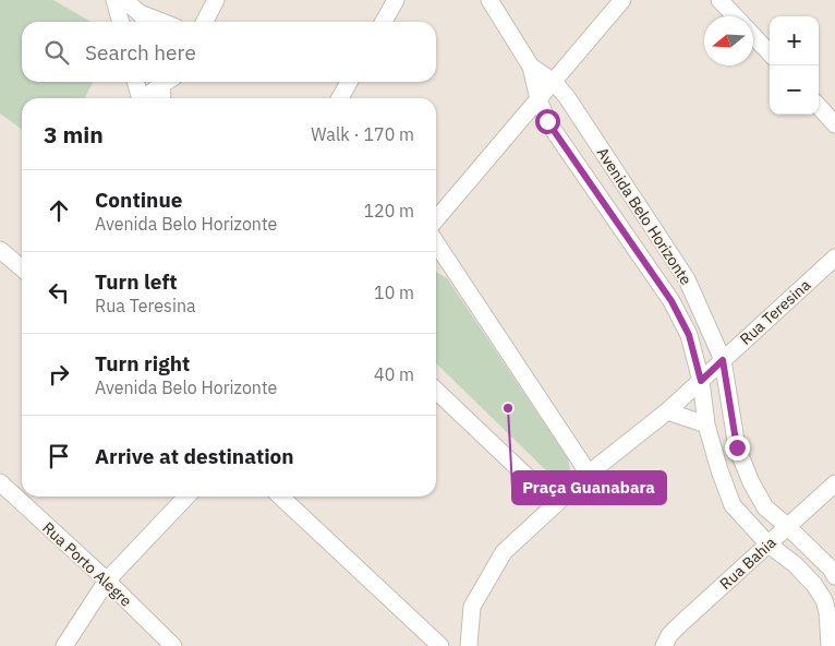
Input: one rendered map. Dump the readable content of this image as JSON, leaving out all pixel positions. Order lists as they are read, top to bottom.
{
  "streets": {
    "street": [
      "Avenida Belo Horizonte",
      "Rua Teresina",
      "Rua Bahia",
      "Rua Porto Alegre"
    ]
  },
  "crossings": [
    ["Avenida Belo Horizonte", "Rua Teresina"],
    ["Avenida Belo Horizonte", "Rua Bahia"]
  ],
  "places": ["Praça Guanabara"],
  "north": "left",
  "page": {
    "map_buttons": ["+", "−"],
    "search": "Search here",
    "heading": ["3 min", "Walk · 170 m"],
    "list": [
      ["Continue", "Avenida Belo Horizonte", "120 m"],
      ["Turn left", "Rua Teresina", "10 m"],
      ["Turn right", "Avenida Belo Horizonte", "40 m"],
      "Arrive at destination"
    ]
  }
}
